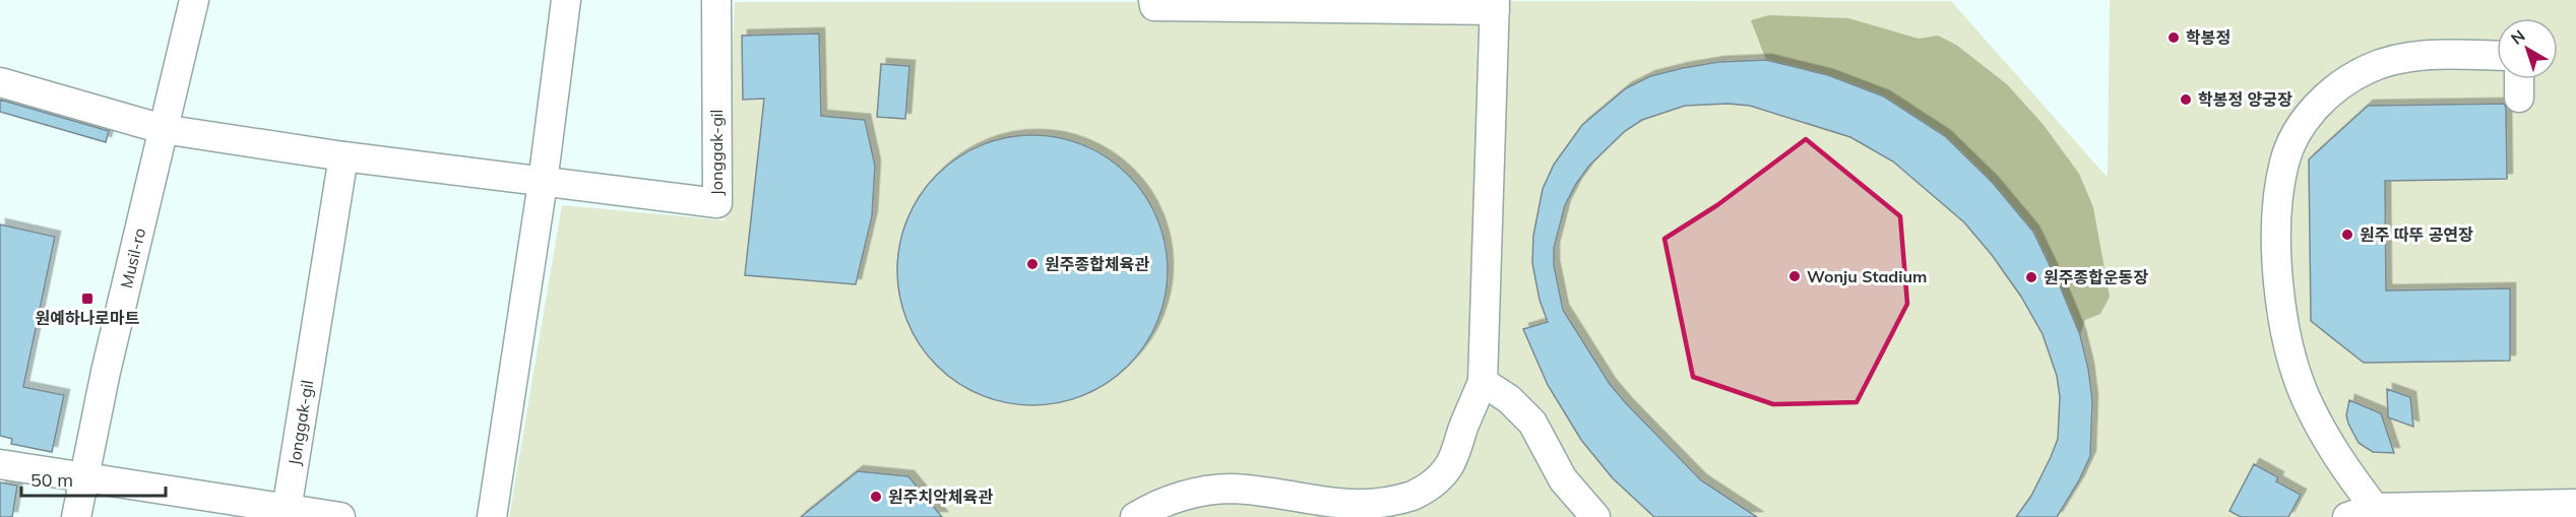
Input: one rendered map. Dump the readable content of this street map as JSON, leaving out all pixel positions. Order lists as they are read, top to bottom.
{
  "streets": {
    "street": ["Jonggak-gil", "Musil-ro"]
  },
  "crossings": [
    ["Jonggak-gil", "Musil-ro"]
  ],
  "places": {
    "other": [
      "학봉정",
      "학봉정 양궁장",
      "원주 따뚜 공연장",
      "원주종합체육관",
      "Wonju Stadium",
      "원주종합운동장",
      "원주치악체육관"
    ],
    "transit": ["원예하나로마트"]
  },
  "scale_bar": "50 m",
  "north": "top left"
}
